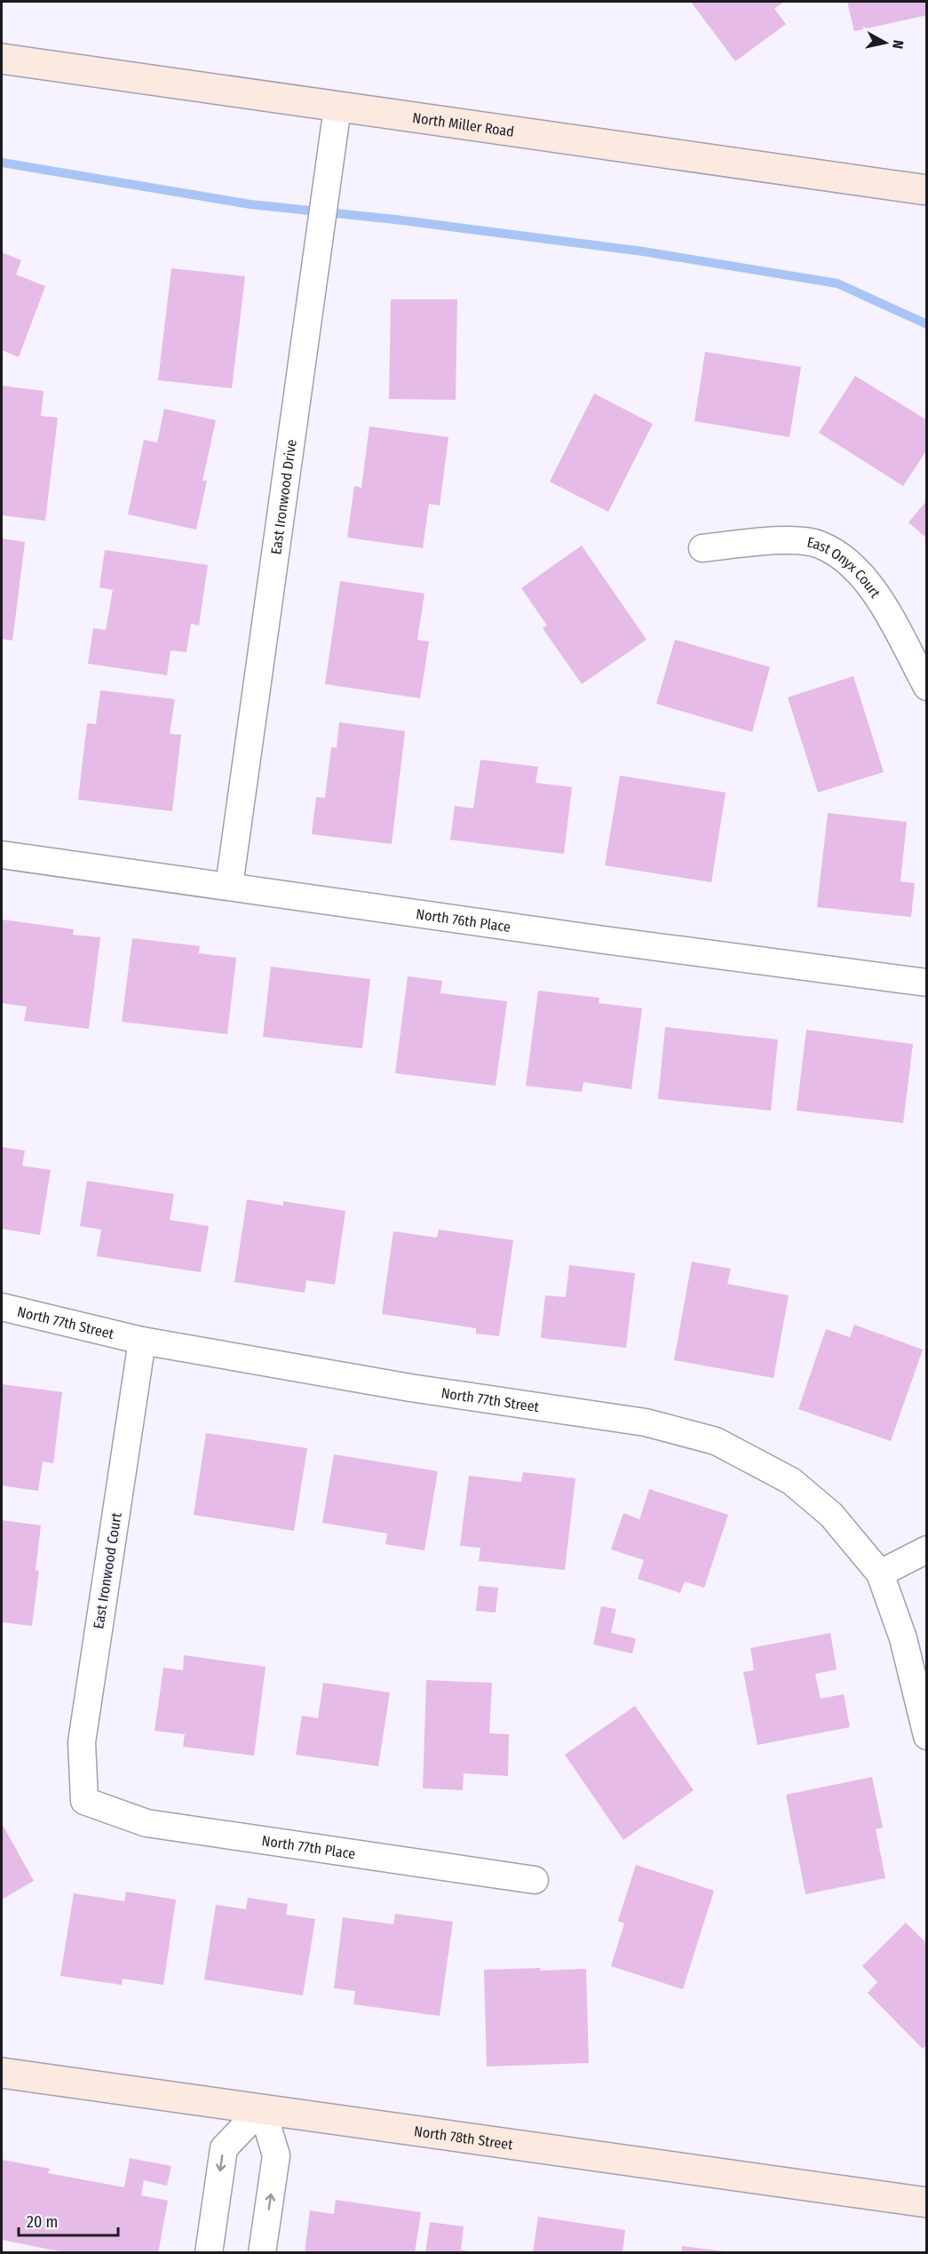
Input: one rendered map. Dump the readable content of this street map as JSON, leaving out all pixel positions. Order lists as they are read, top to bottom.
{
  "streets": {
    "street": [
      "North Miller Road",
      "East Ironwood Drive",
      "East Onyx Court",
      "North 76th Place",
      "North 77th Street",
      "East Ironwood Court",
      "North 77th Place",
      "North 78th Street"
    ]
  },
  "crossings": [
    ["North Miller Road", "East Ironwood Drive"],
    ["East Ironwood Drive", "North 76th Place"],
    ["North 77th Street", "East Ironwood Court"],
    ["East Ironwood Court", "North 77th Place"]
  ],
  "scale_bar": "20 m",
  "north": "right"
}
